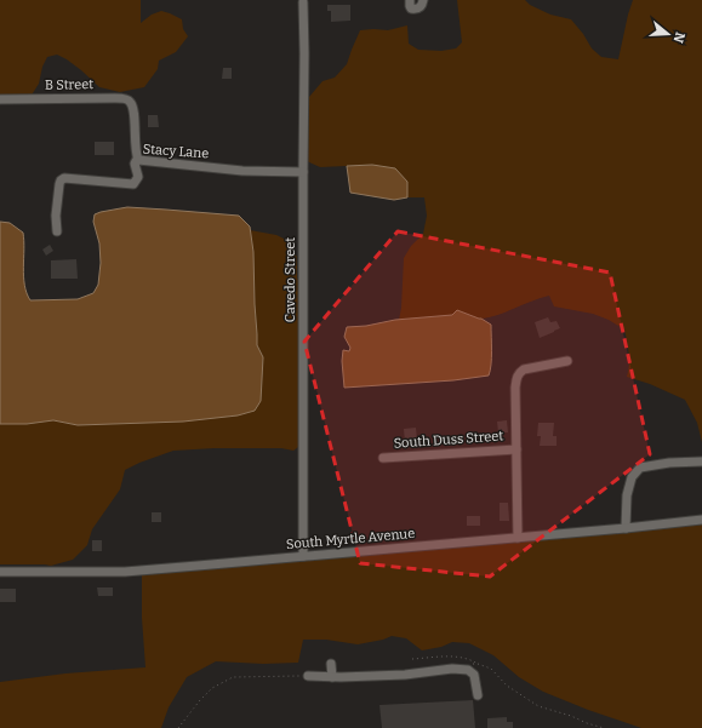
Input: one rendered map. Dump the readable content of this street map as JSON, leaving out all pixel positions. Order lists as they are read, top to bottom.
{
  "streets": {
    "street": [
      "B Street",
      "Stacy Lane",
      "Cavedo Street",
      "South Duss Street",
      "South Myrtle Avenue"
    ]
  },
  "crossings": [
    ["B Street", "Stacy Lane"],
    ["Stacy Lane", "Cavedo Street"],
    ["Cavedo Street", "South Myrtle Avenue"]
  ],
  "north": "right"
}
